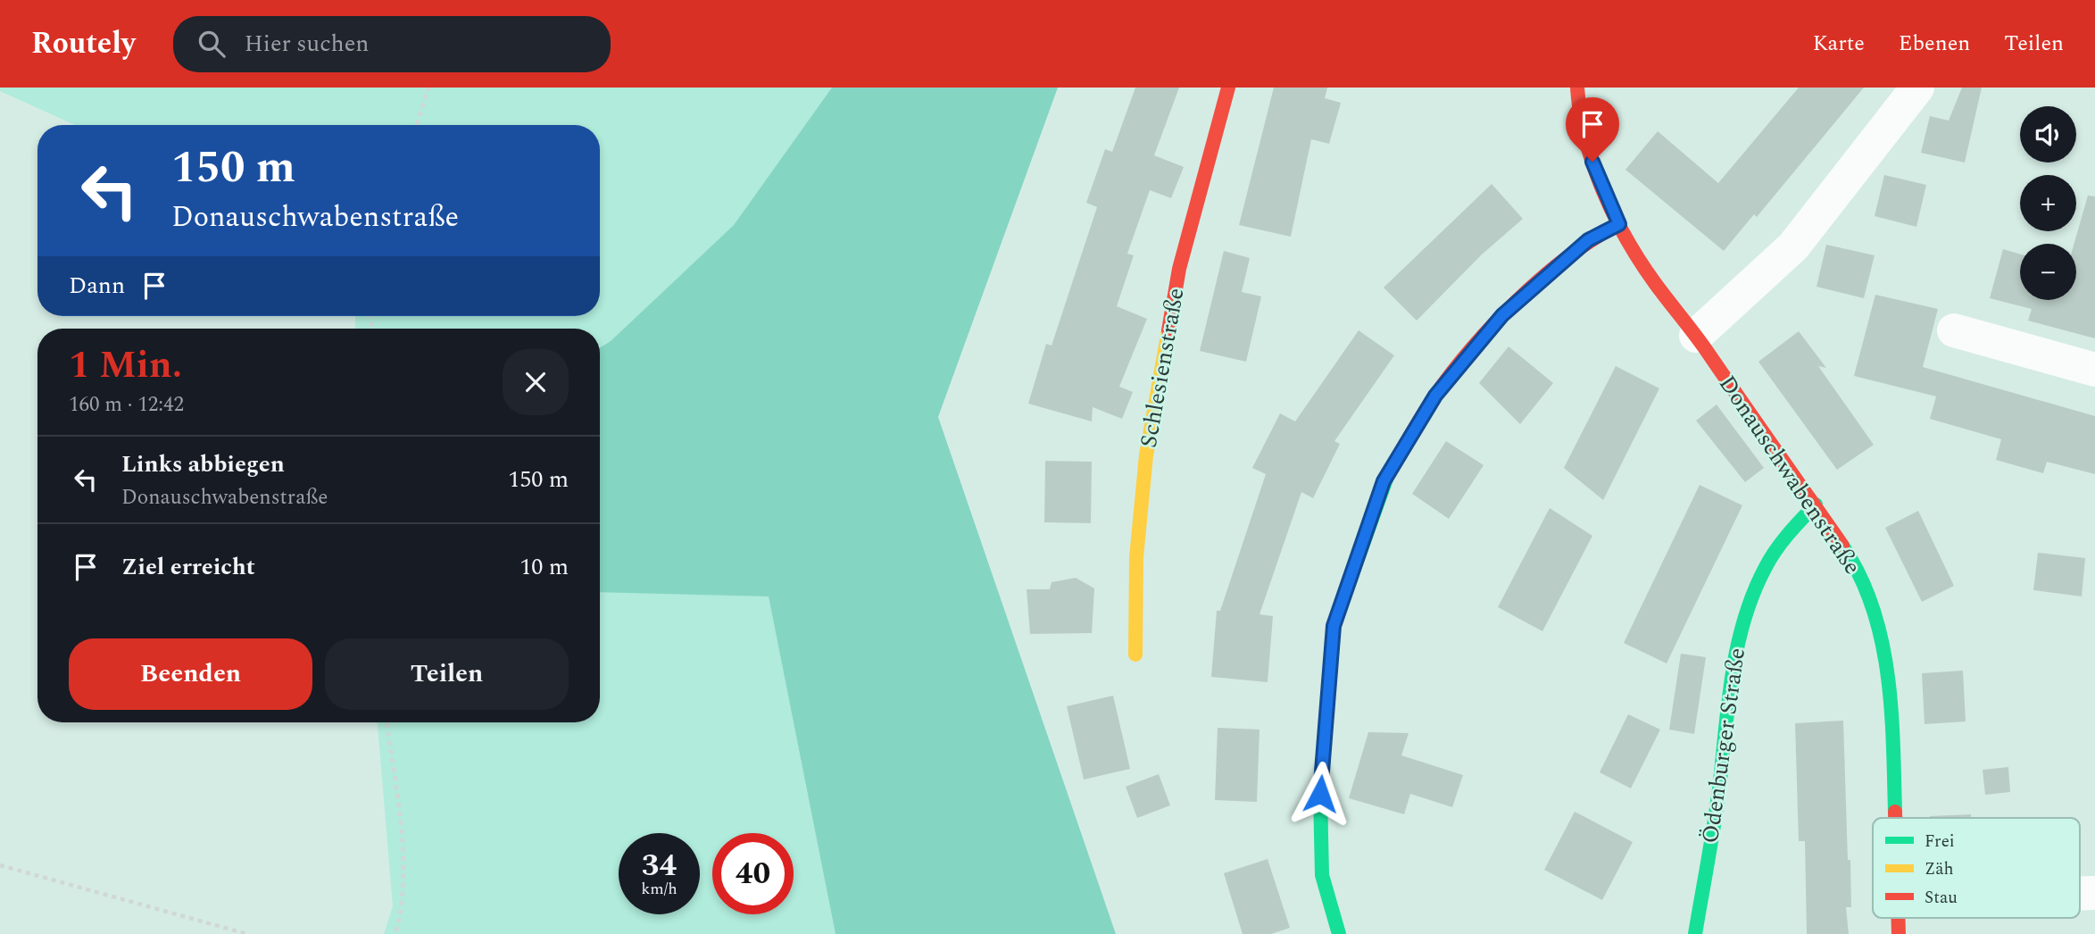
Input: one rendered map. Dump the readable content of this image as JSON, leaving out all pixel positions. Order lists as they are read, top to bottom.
{
  "streets": {
    "street": ["Schlesienstraße", "Donauschwabenstraße", "Ödenburger Straße"]
  },
  "crossings": [
    ["Donauschwabenstraße", "Ödenburger Straße"]
  ],
  "legend": ["Frei", "Zäh", "Stau"],
  "page": {
    "header": "Routely",
    "search": "Hier suchen",
    "nav": ["Karte", "Ebenen", "Teilen"],
    "map_buttons": ["+", "−"],
    "turn": ["150 m", "Donauschwabenstraße"],
    "then": "Dann",
    "heading": ["1 Min.", "160 m · 12:42"],
    "list": [
      {
        "name": "Links abbiegen",
        "note": "Donauschwabenstraße",
        "value": "150 m"
      },
      {
        "name": "Ziel erreicht",
        "value": "10 m"
      }
    ],
    "buttons": ["Beenden", "Teilen"],
    "speed": "34 km/h",
    "limit": "40"
  }
}
